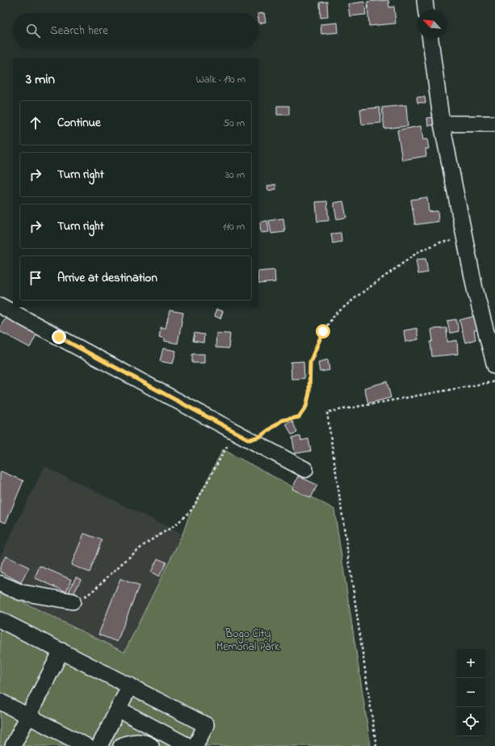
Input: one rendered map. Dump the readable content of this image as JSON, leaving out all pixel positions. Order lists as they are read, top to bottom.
{
  "parks": ["Bogo City Memorial Park"],
  "north": "top left",
  "page": {
    "search": "Search here",
    "heading": ["3 min", "Walk · 190 m"],
    "list": [
      ["Continue", "50 m"],
      ["Turn right", "30 m"],
      ["Turn right", "110 m"],
      "Arrive at destination"
    ],
    "map_buttons": ["+", "−"]
  }
}
